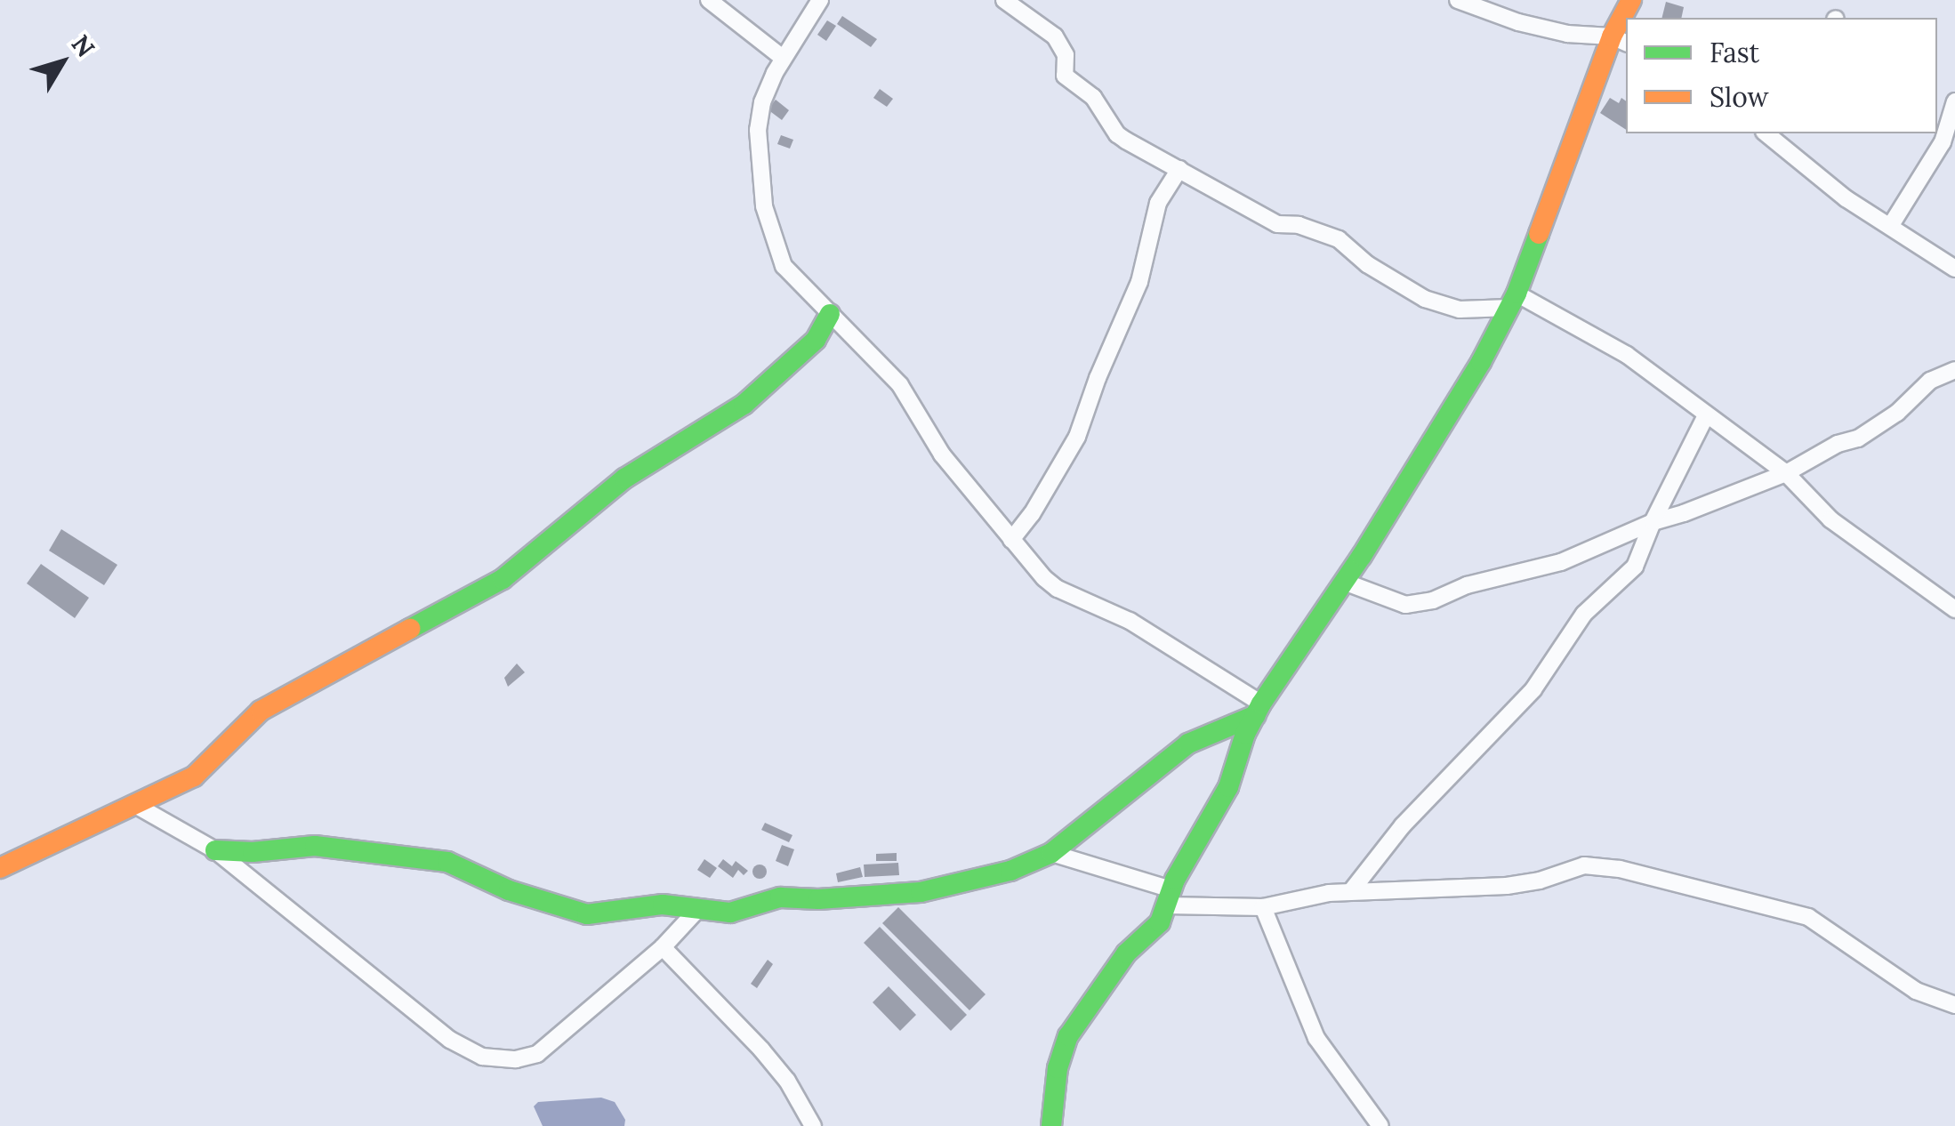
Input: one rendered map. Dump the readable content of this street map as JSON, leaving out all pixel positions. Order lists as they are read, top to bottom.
{
  "legend": ["Fast", "Slow"],
  "north": "top right"
}
